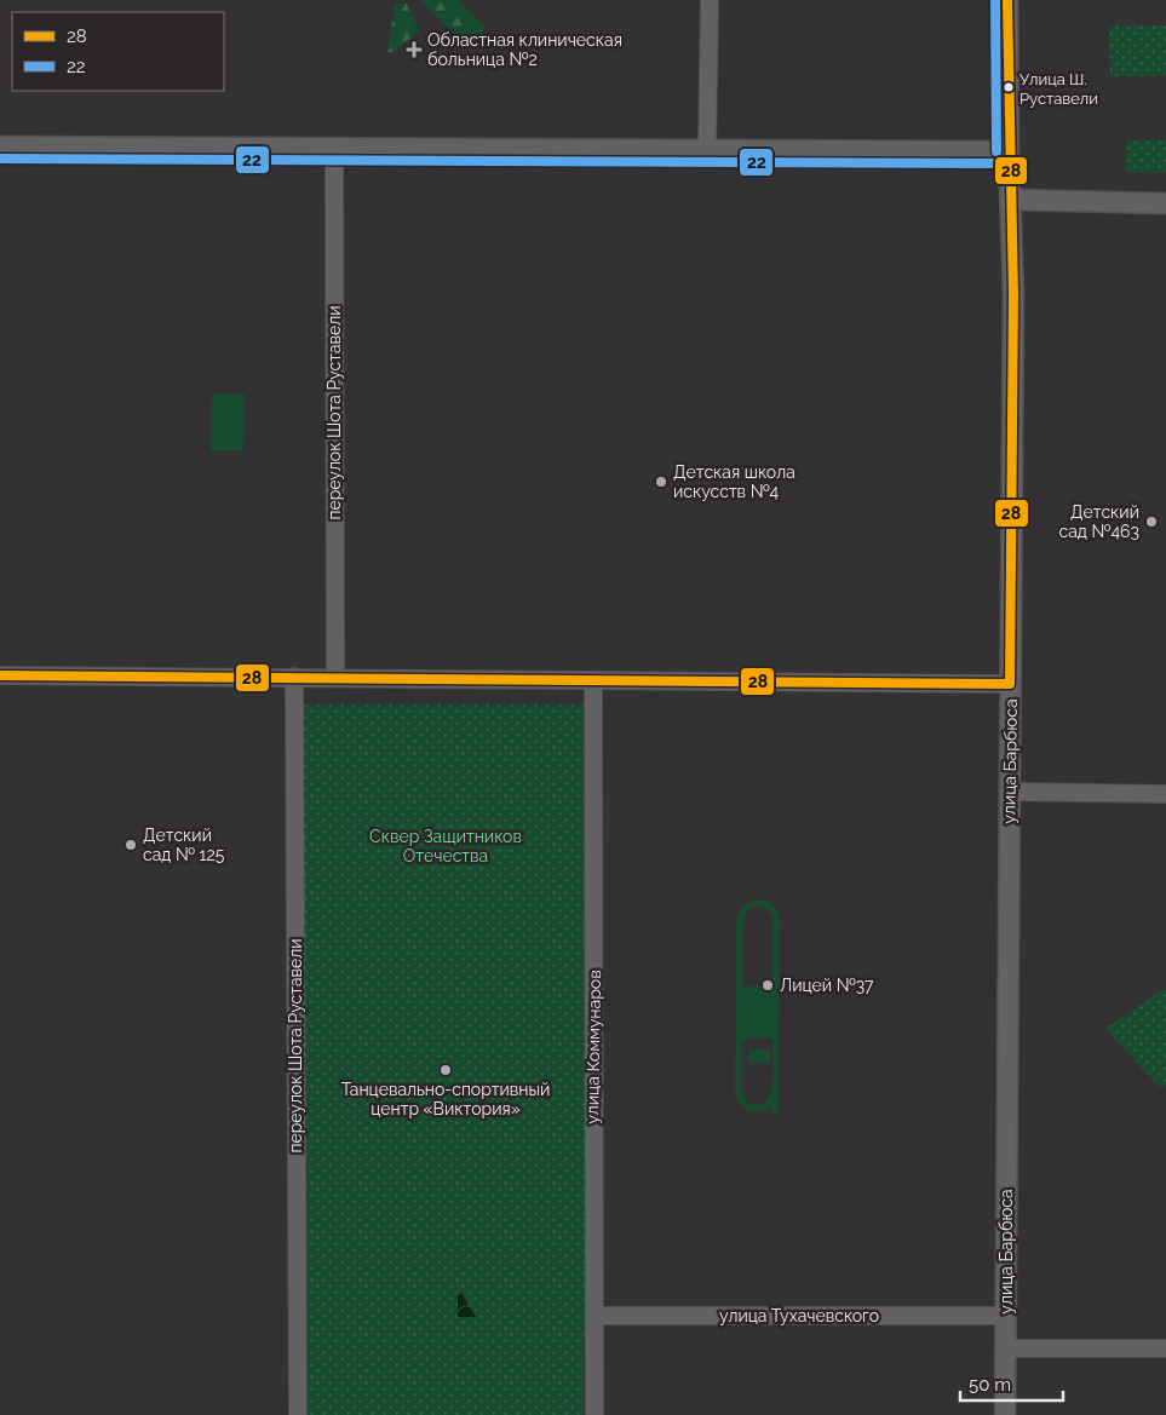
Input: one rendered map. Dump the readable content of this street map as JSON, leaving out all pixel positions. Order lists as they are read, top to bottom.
{
  "streets": {
    "street": [
      "переулок Шота Руставели",
      "улица Барбюса",
      "улица Коммунаров",
      "улица Тухачевского"
    ]
  },
  "crossings": [
    ["улица Барбюса", "улица Тухачевского"],
    ["улица Коммунаров", "улица Тухачевского"]
  ],
  "parks": ["Сквер Защитников Отечества"],
  "places": {
    "health": ["Областная клиническая больница №2"],
    "other": [
      "Улица Ш. Руставели",
      "Детская школа искусств №4",
      "Детский сад №463",
      "Детский сад № 125",
      "Лицей №37",
      "Танцевально-спортивный центр «Виктория»"
    ]
  },
  "lines": ["transit line 28", "transit line 22"],
  "legend": ["28", "22"],
  "scale_bar": "50 m"
}
